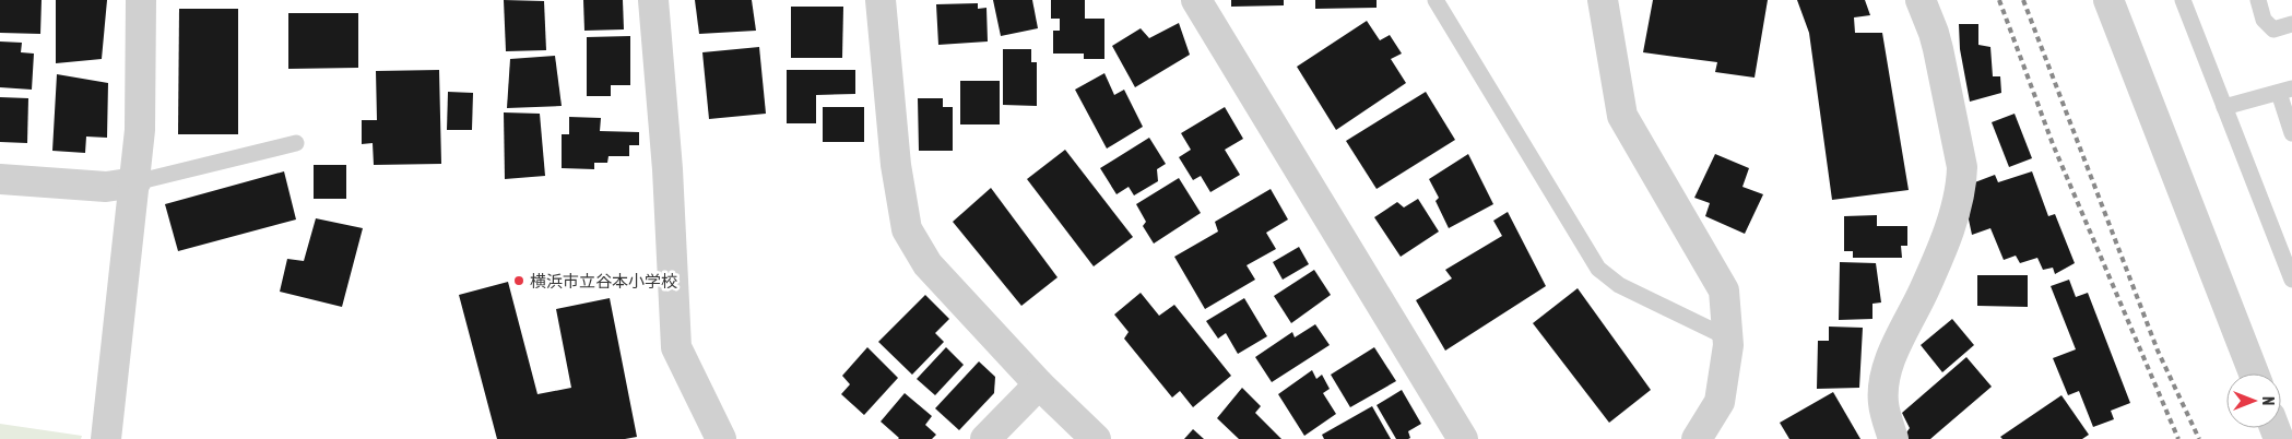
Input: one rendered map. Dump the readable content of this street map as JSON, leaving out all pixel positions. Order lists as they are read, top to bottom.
{
  "places": ["横浜市立谷本小学校"],
  "north": "right"
}
